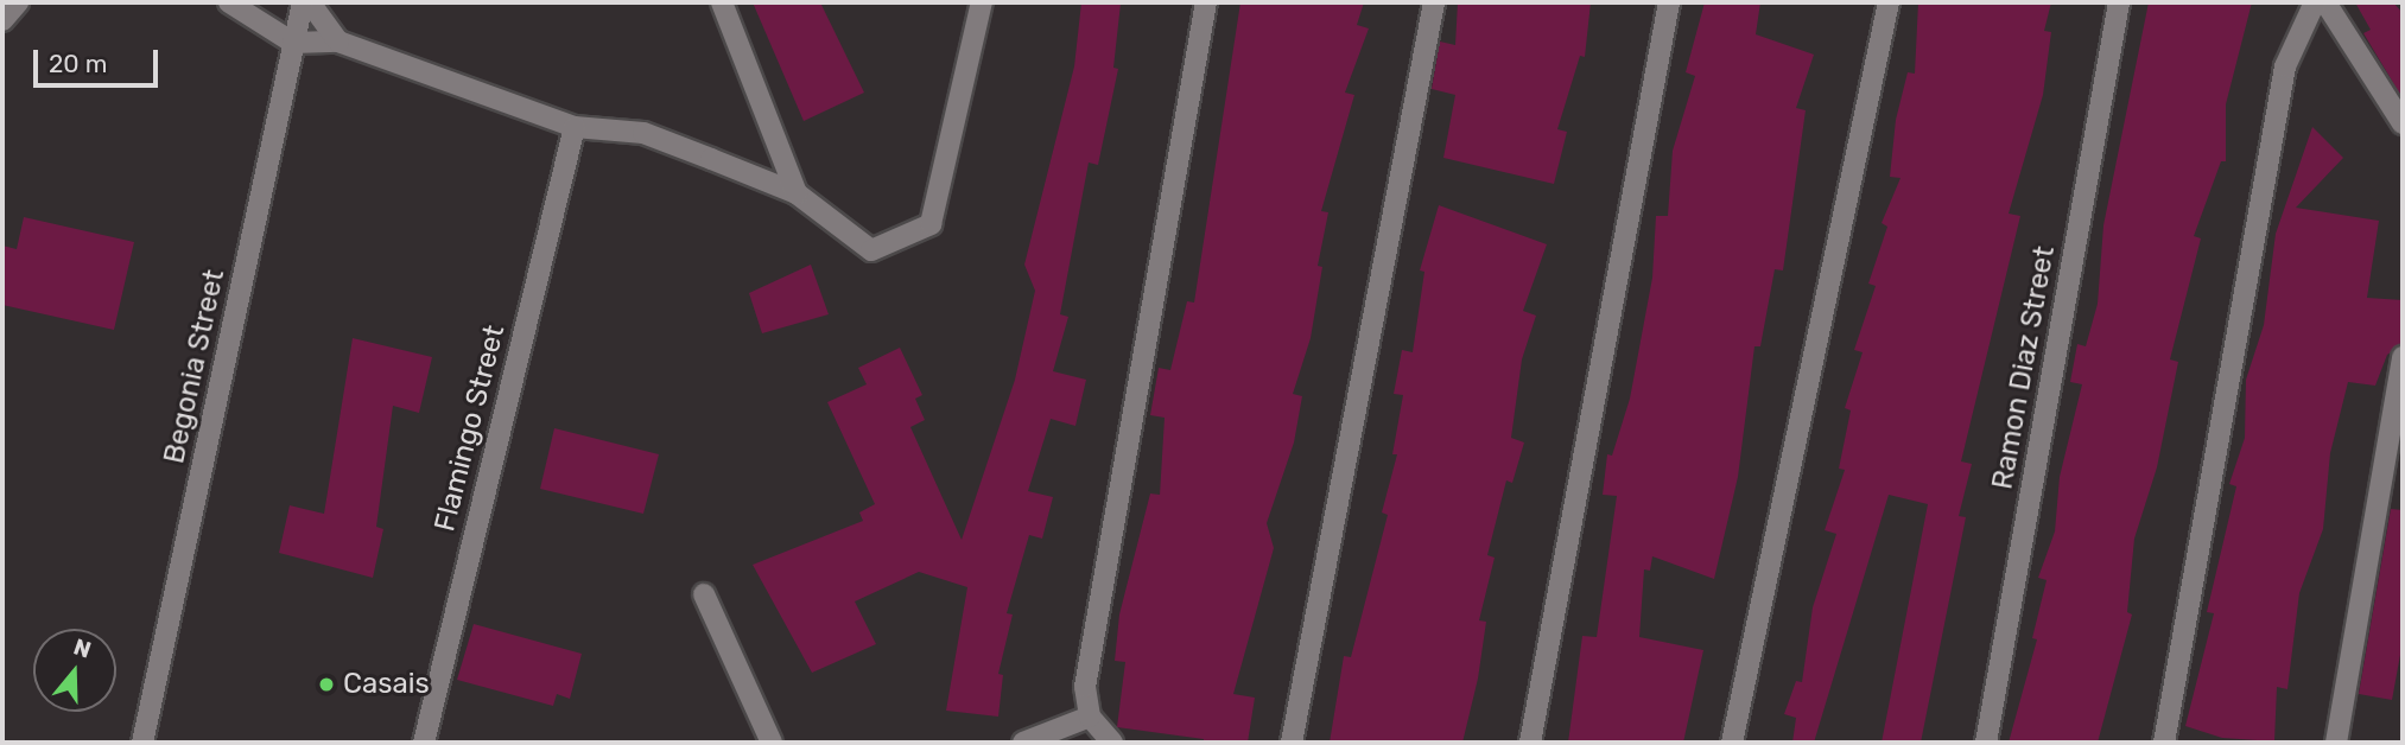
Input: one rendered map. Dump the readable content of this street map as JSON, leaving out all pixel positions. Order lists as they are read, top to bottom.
{
  "streets": {
    "street": ["Begonia Street", "Ramon Diaz Street", "Flamingo Street"]
  },
  "places": ["Casais"],
  "scale_bar": "20 m",
  "north": "top"
}
